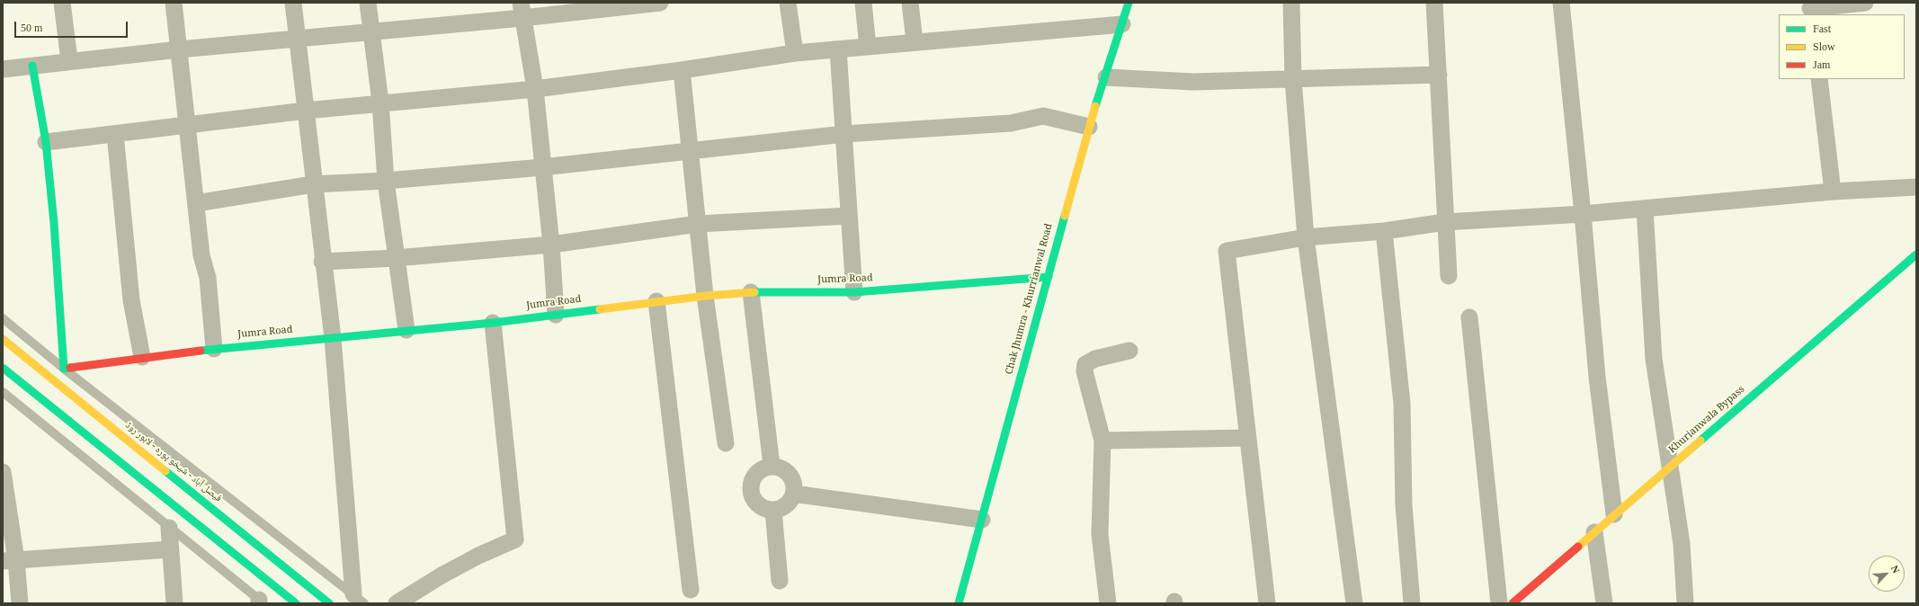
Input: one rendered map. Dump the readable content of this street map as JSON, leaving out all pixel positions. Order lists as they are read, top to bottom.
{
  "streets": {
    "main road": [
      "Jumra Road",
      "Chak Jhumra - Khurrianwal Road",
      "Khurianwala Bypass",
      "فیصل آباد - شیخو پورہ - لاہور روڈ"
    ]
  },
  "crossings": [
    ["Jumra Road", "Chak Jhumra - Khurrianwal Road"]
  ],
  "legend": ["Fast", "Slow", "Jam"],
  "scale_bar": "50 m",
  "north": "top right"
}
